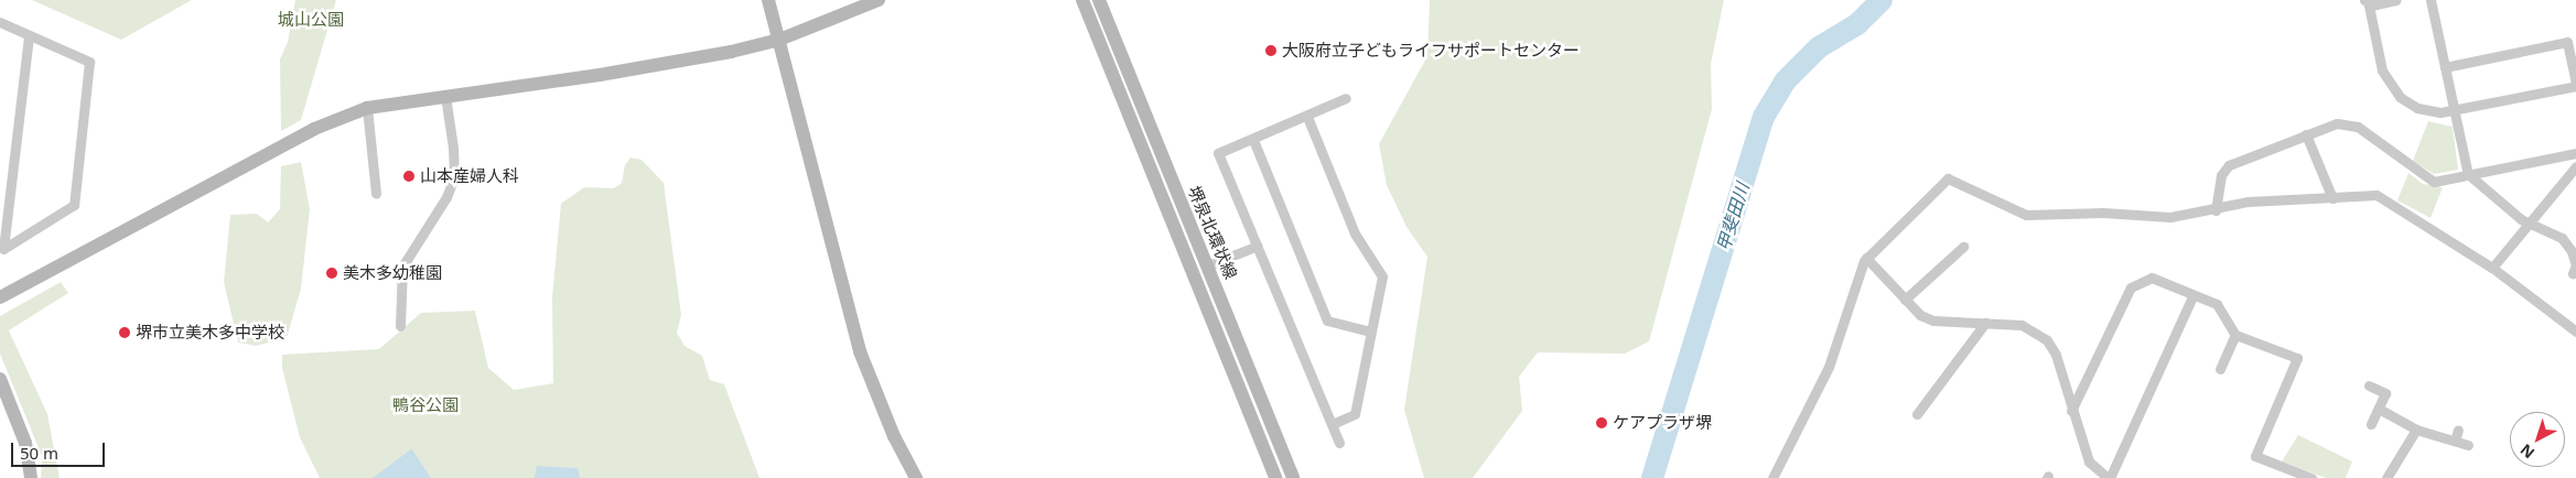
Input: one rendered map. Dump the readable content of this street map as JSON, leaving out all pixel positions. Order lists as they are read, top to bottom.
{
  "streets": {
    "street": ["堺泉北環状線"]
  },
  "water": ["甲斐田川"],
  "parks": ["城山公園", "鴨谷公園"],
  "places": [
    "大阪府立子どもライフサポートセンター",
    "山本産婦人科",
    "美木多幼稚園",
    "堺市立美木多中学校",
    "ケアプラザ堺"
  ],
  "scale_bar": "50 m",
  "north": "bottom left"
}
